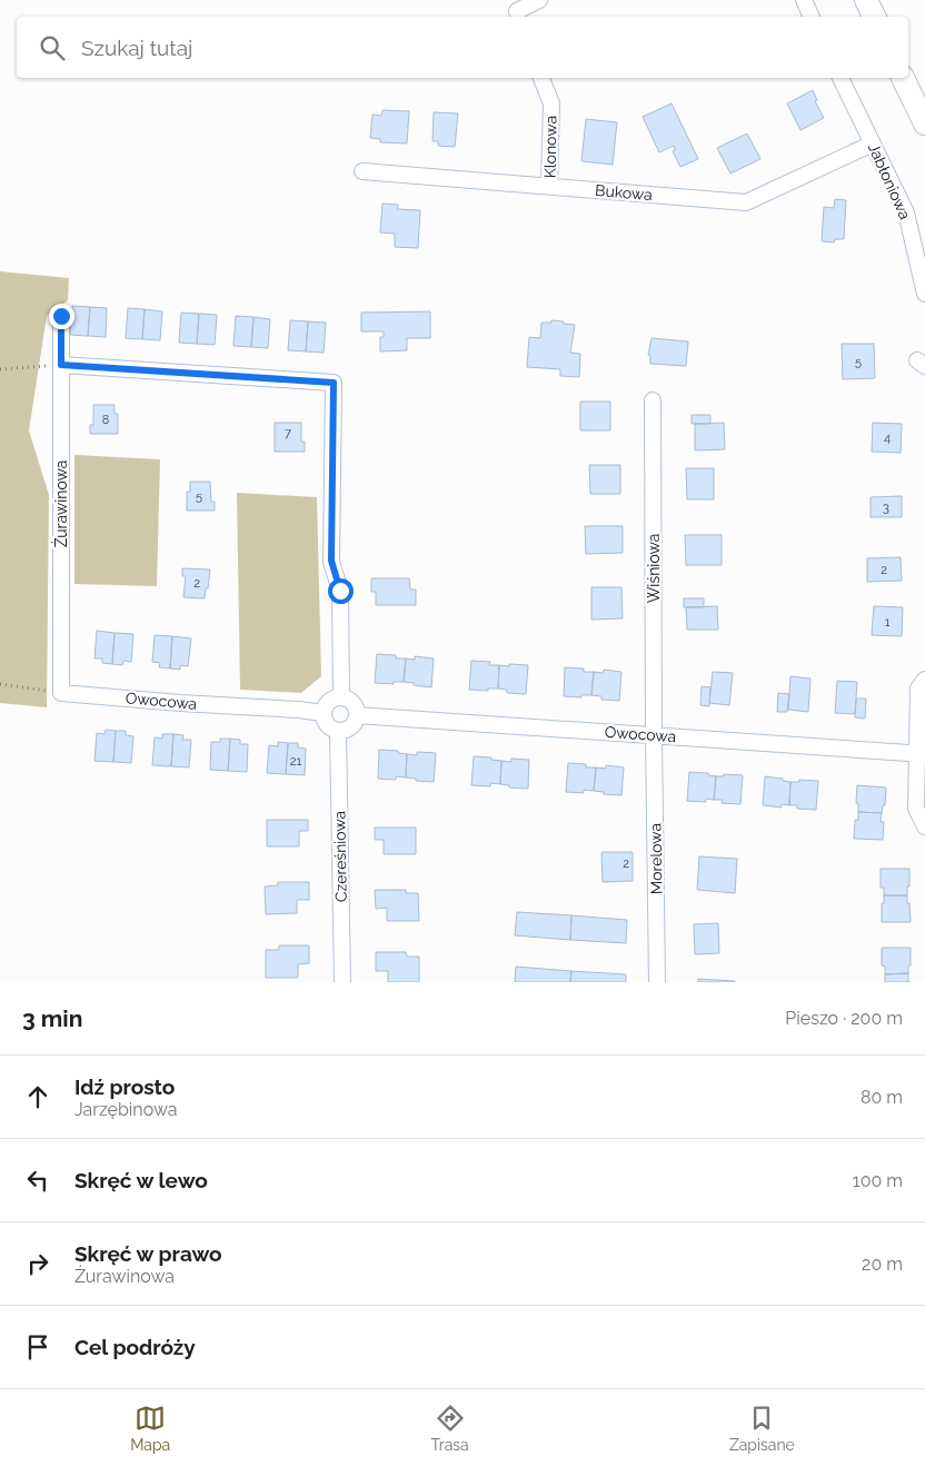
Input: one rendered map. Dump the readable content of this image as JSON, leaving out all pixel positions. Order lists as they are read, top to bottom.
{
  "streets": {
    "street": [
      "Klonowa",
      "Jabłoniowa",
      "Bukowa",
      "Żurawinowa",
      "Wiśniowa",
      "Owocowa",
      "Czereśniowa",
      "Morelowa"
    ]
  },
  "crossings": [
    ["Klonowa", "Bukowa"],
    ["Jabłoniowa", "Bukowa"],
    ["Żurawinowa", "Owocowa"],
    ["Wiśniowa", "Owocowa"],
    ["Wiśniowa", "Morelowa"],
    ["Owocowa", "Czereśniowa"],
    ["Owocowa", "Morelowa"]
  ],
  "house_numbers": [
    "5",
    "8",
    "7",
    "4",
    "5",
    "3",
    "2",
    "2",
    "1",
    "21",
    "2"
  ],
  "page": {
    "search": "Szukaj tutaj",
    "heading": ["3 min", "Pieszo · 200 m"],
    "list": [
      ["Idź prosto", "Jarzębinowa", "80 m"],
      ["Skręć w lewo", "100 m"],
      ["Skręć w prawo", "Żurawinowa", "20 m"],
      "Cel podróży"
    ],
    "nav": ["Mapa", "Trasa", "Zapisane"]
  }
}
